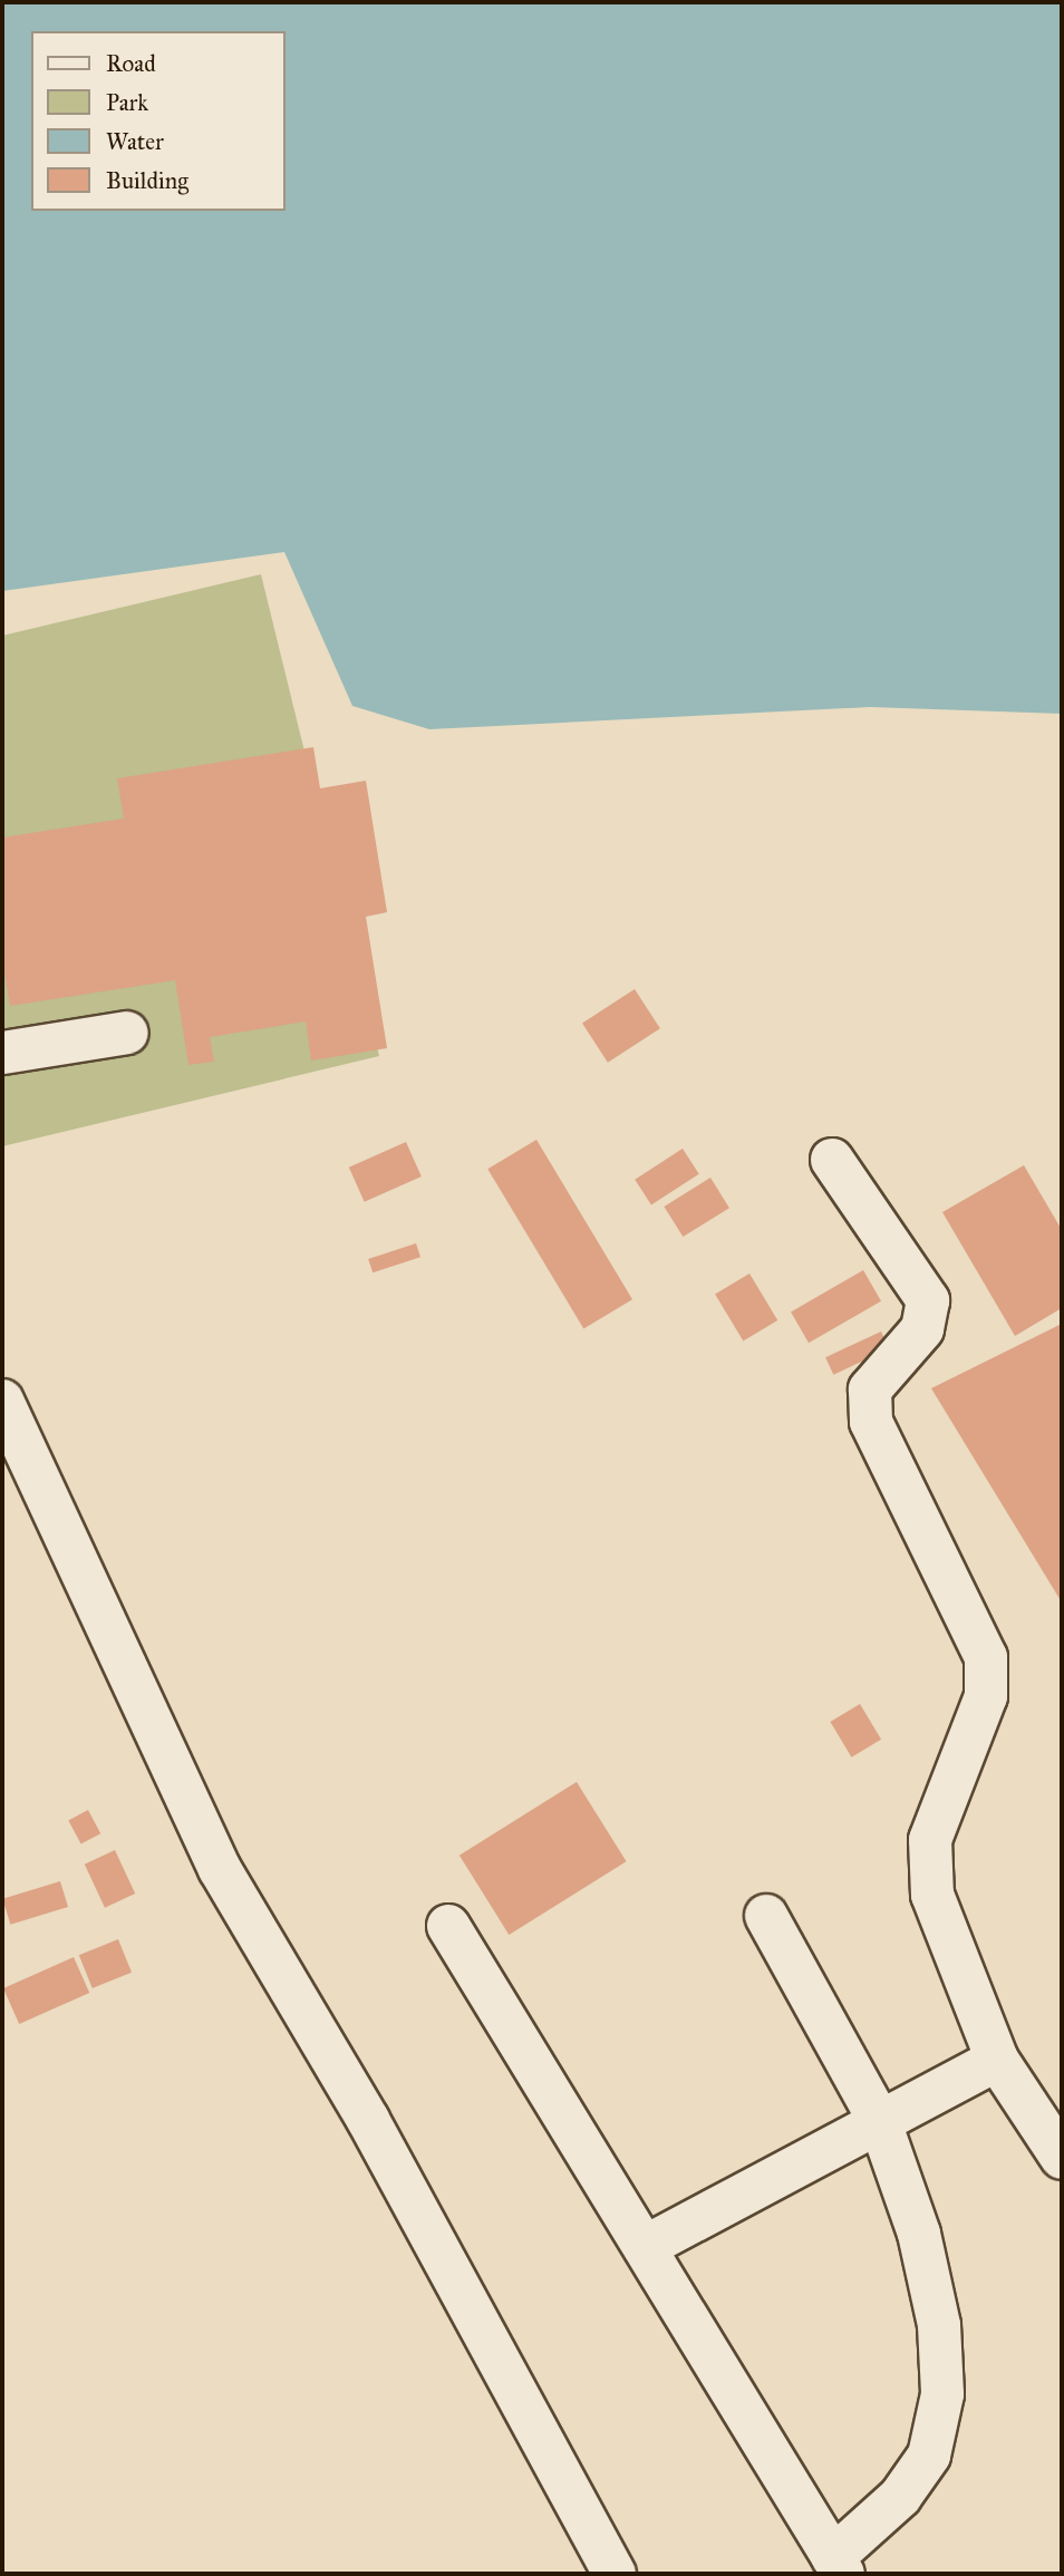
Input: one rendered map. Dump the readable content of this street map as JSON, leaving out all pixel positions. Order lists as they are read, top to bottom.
{
  "legend": [
    "Road",
    "Park",
    "Water",
    "Building"
  ]
}
